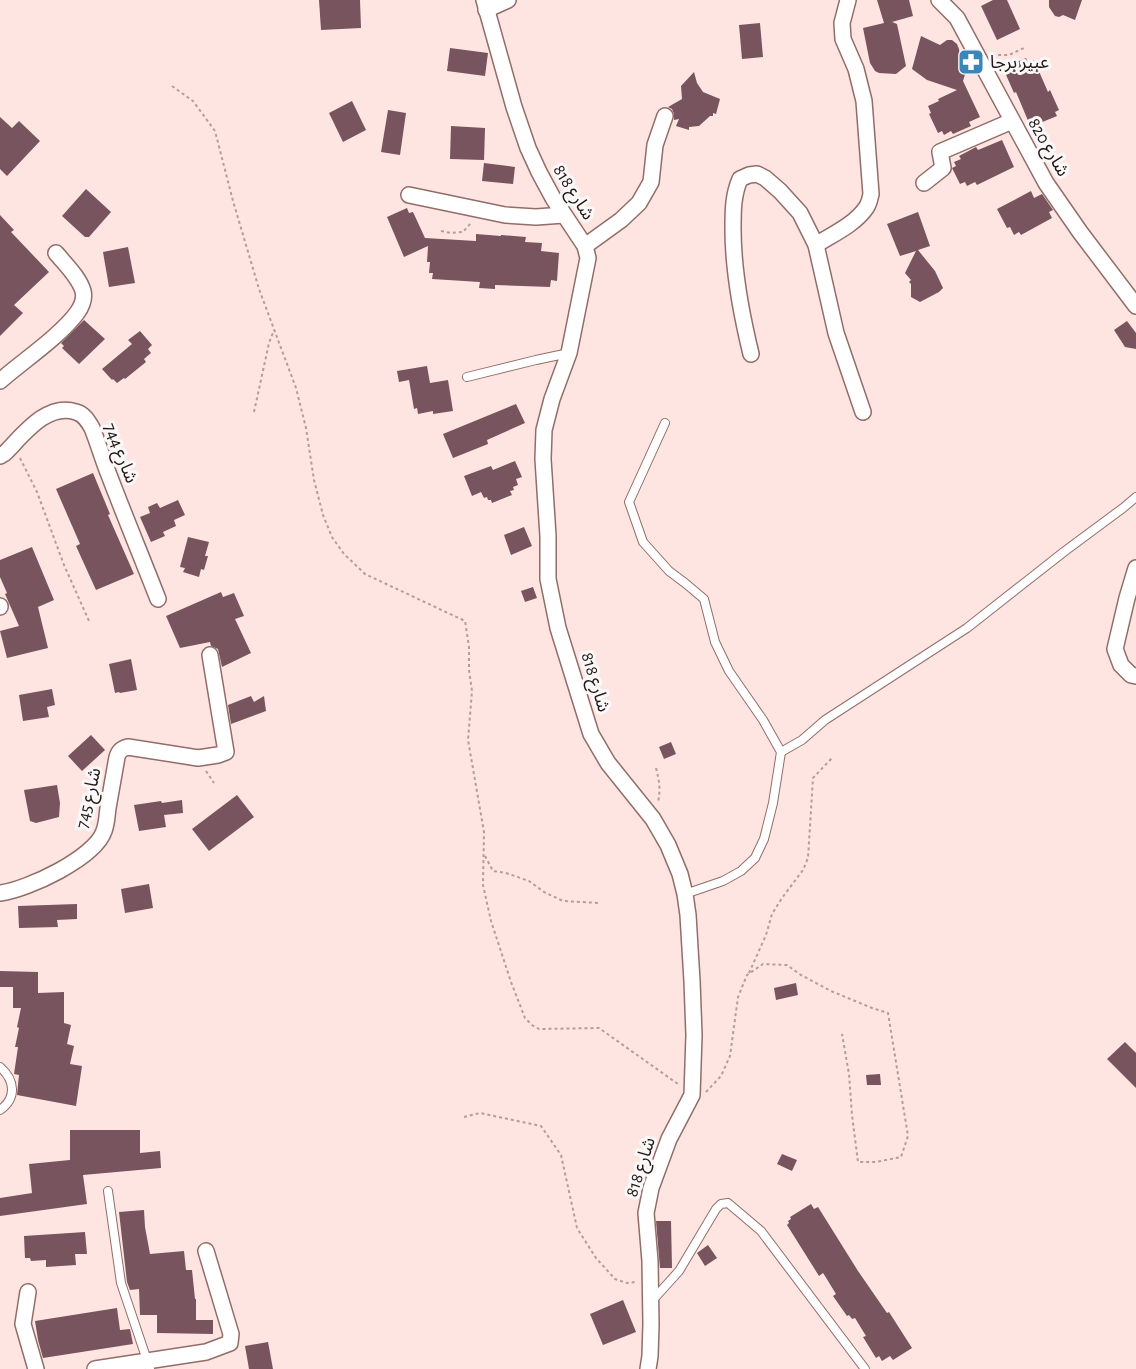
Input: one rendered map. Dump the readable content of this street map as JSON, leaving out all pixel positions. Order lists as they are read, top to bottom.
{
  "streets": {
    "street": [
      "شارع 820",
      "شارع 818",
      "شارع 744",
      "شارع 745"
    ]
  },
  "places": {
    "pharmacy": ["عبير برجا"]
  }
}
